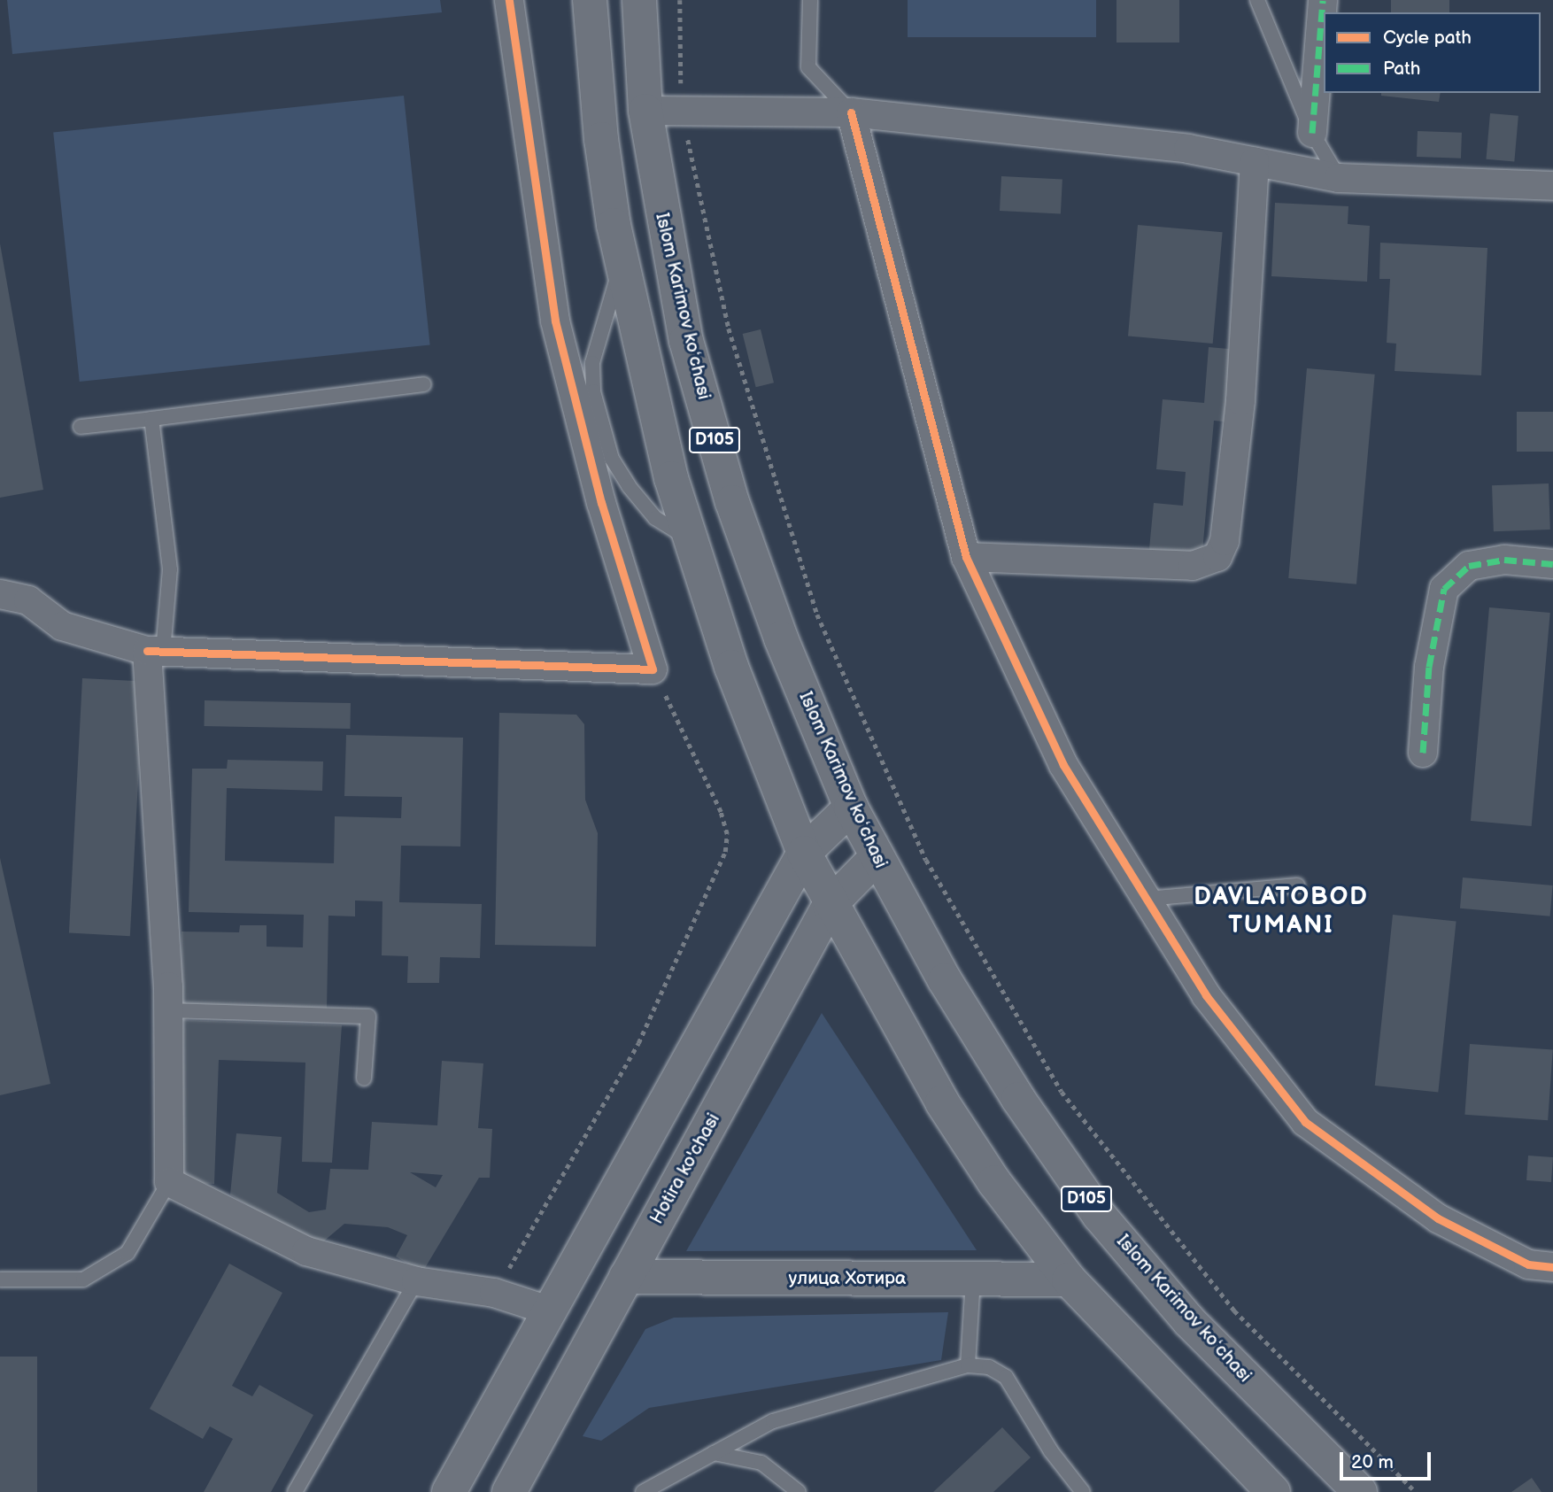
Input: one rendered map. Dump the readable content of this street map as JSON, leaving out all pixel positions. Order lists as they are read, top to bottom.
{
  "streets": {
    "main road": [
      "Islom Karimov koʻchasi",
      "D105",
      "Hotira ko'chasi",
      "улица Хотира"
    ]
  },
  "crossings": [
    ["Islom Karimov koʻchasi", "Hotira ko'chasi"],
    ["D105", "Hotira ko'chasi"],
    ["D105", "улица Хотира"],
    ["Hotira ko'chasi", "улица Хотира"]
  ],
  "districts": ["DAVLATOBOD TUMANI"],
  "legend": ["Cycle path", "Path"],
  "scale_bar": "20 m"
}
